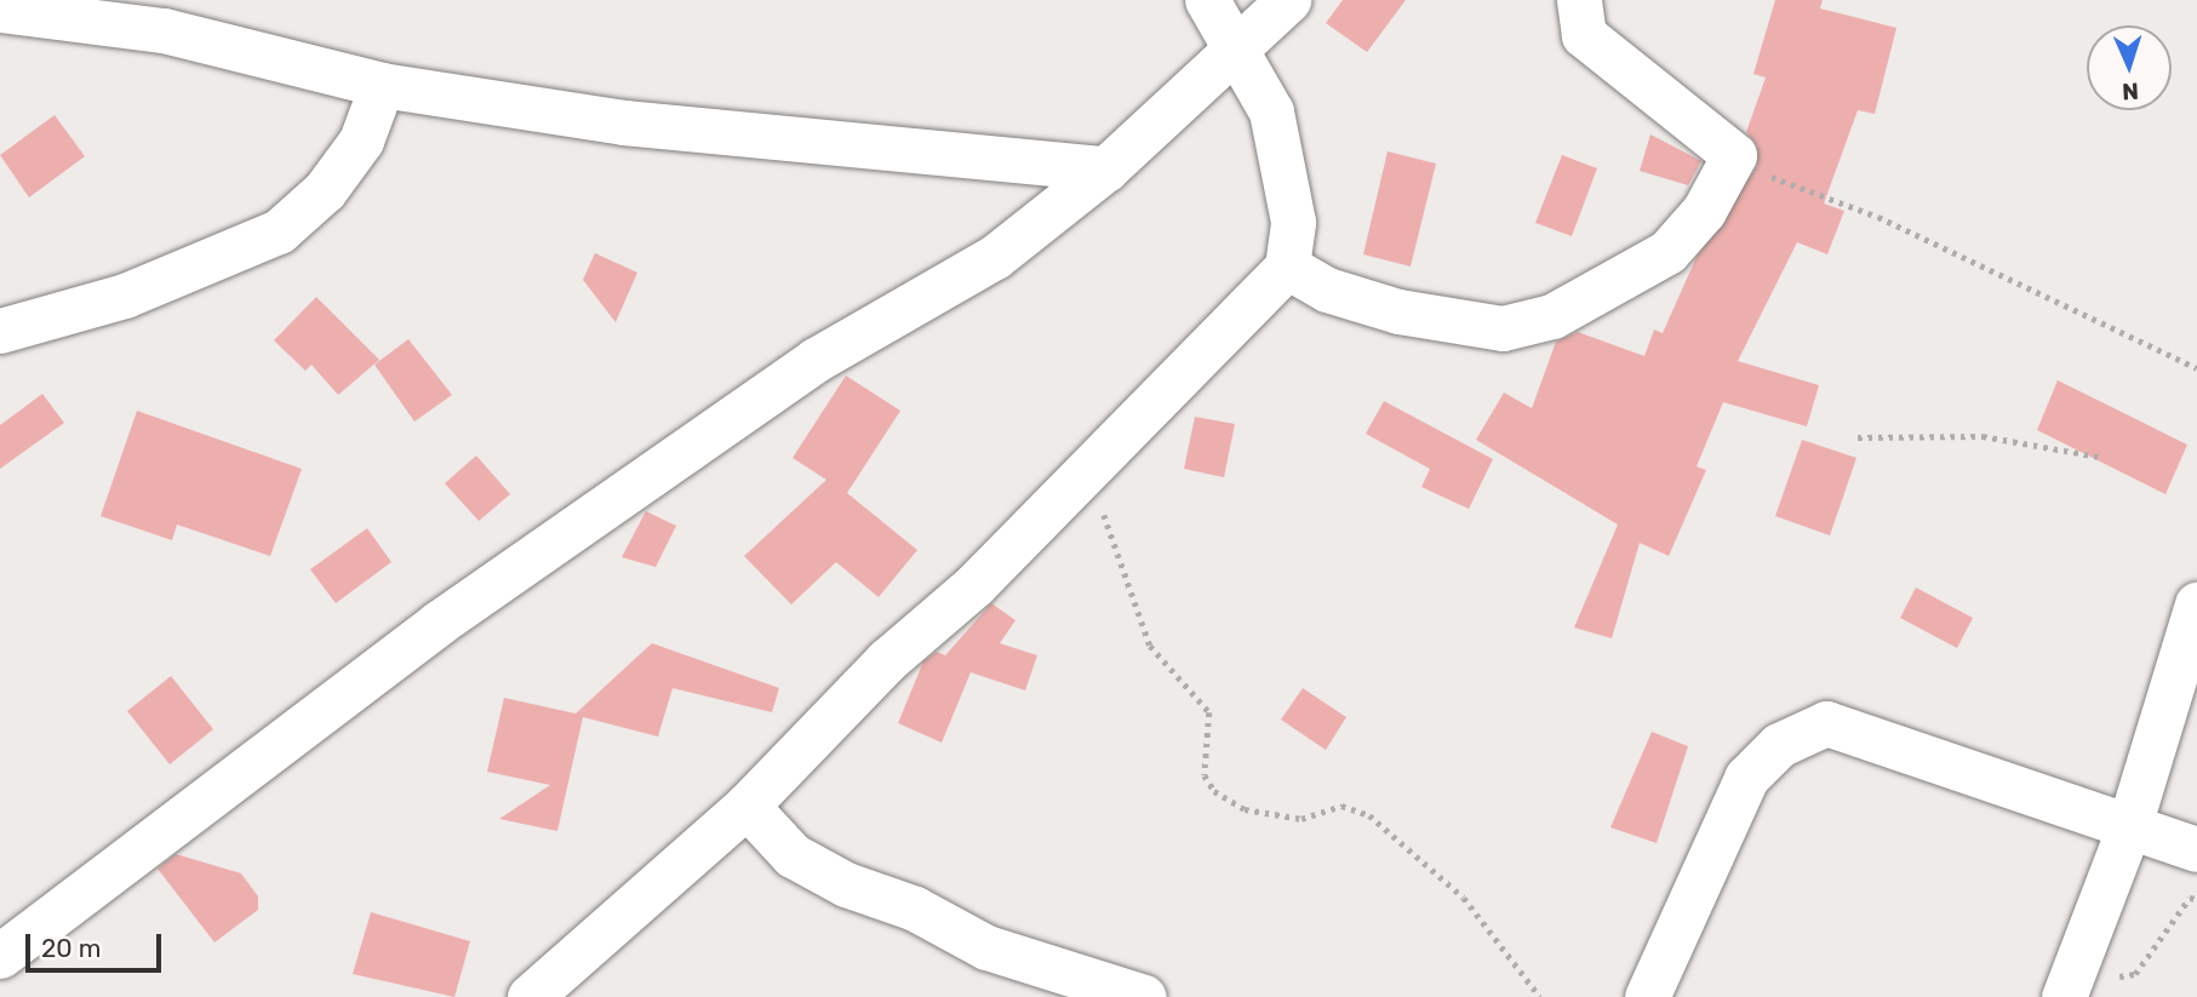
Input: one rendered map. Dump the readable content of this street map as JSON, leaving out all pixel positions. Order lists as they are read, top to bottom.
{
  "scale_bar": "20 m",
  "north": "bottom"
}
